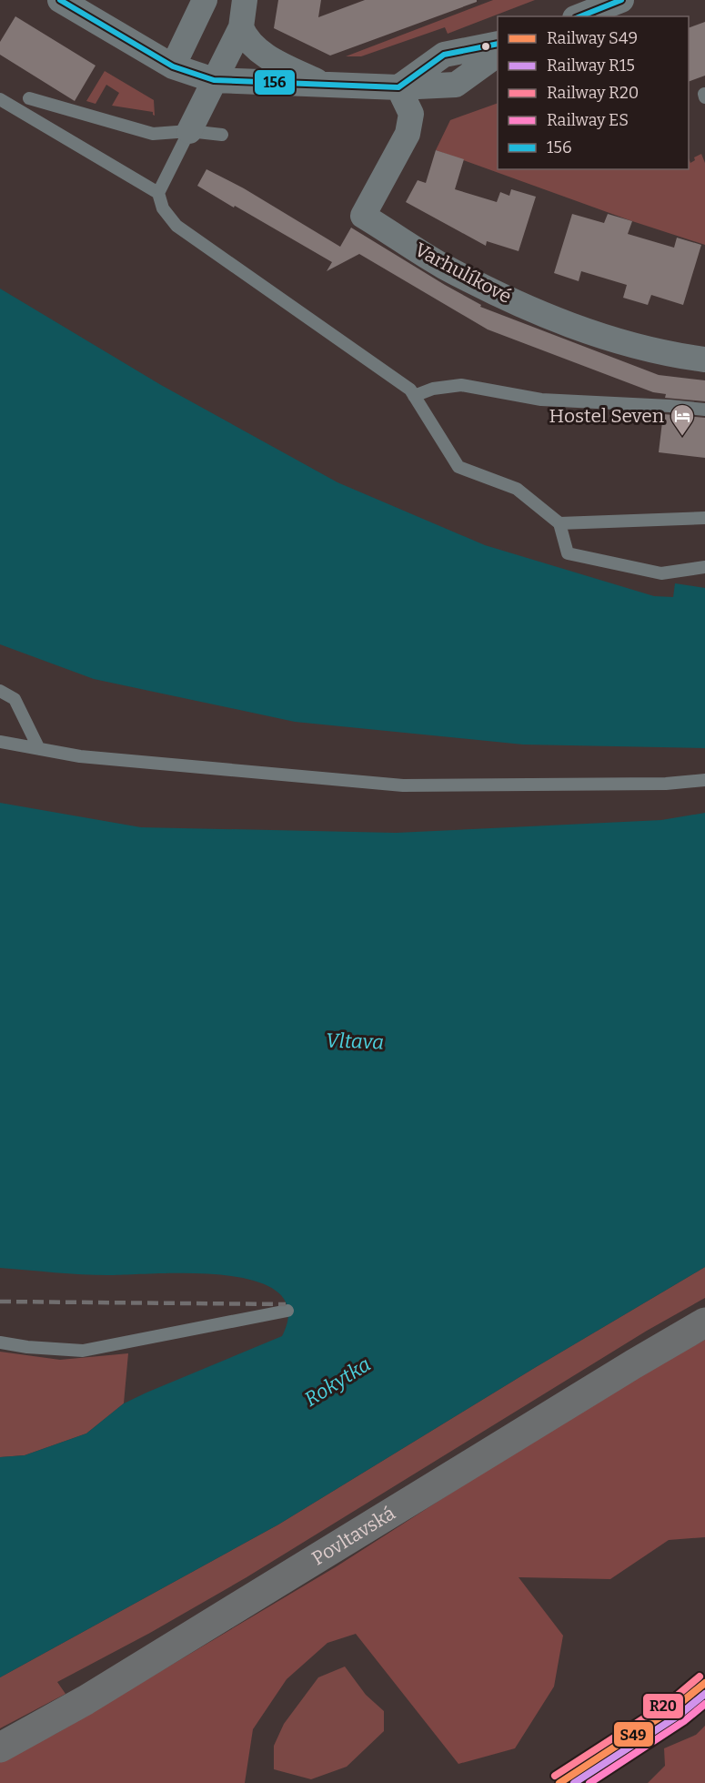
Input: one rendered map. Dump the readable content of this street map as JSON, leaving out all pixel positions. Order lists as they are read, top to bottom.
{
  "streets": {
    "main road": ["Povltavská"],
    "street": ["Varhulíkové"]
  },
  "water": ["Vltava", "Rokytka"],
  "places": {
    "hotel": ["Hostel Seven"]
  },
  "lines": [
    "transit line 156",
    "rail line R20",
    "rail line S49",
    "rail line R15",
    "rail line ES"
  ],
  "legend": [
    "Railway S49",
    "Railway R15",
    "Railway R20",
    "Railway ES",
    "156"
  ]
}
